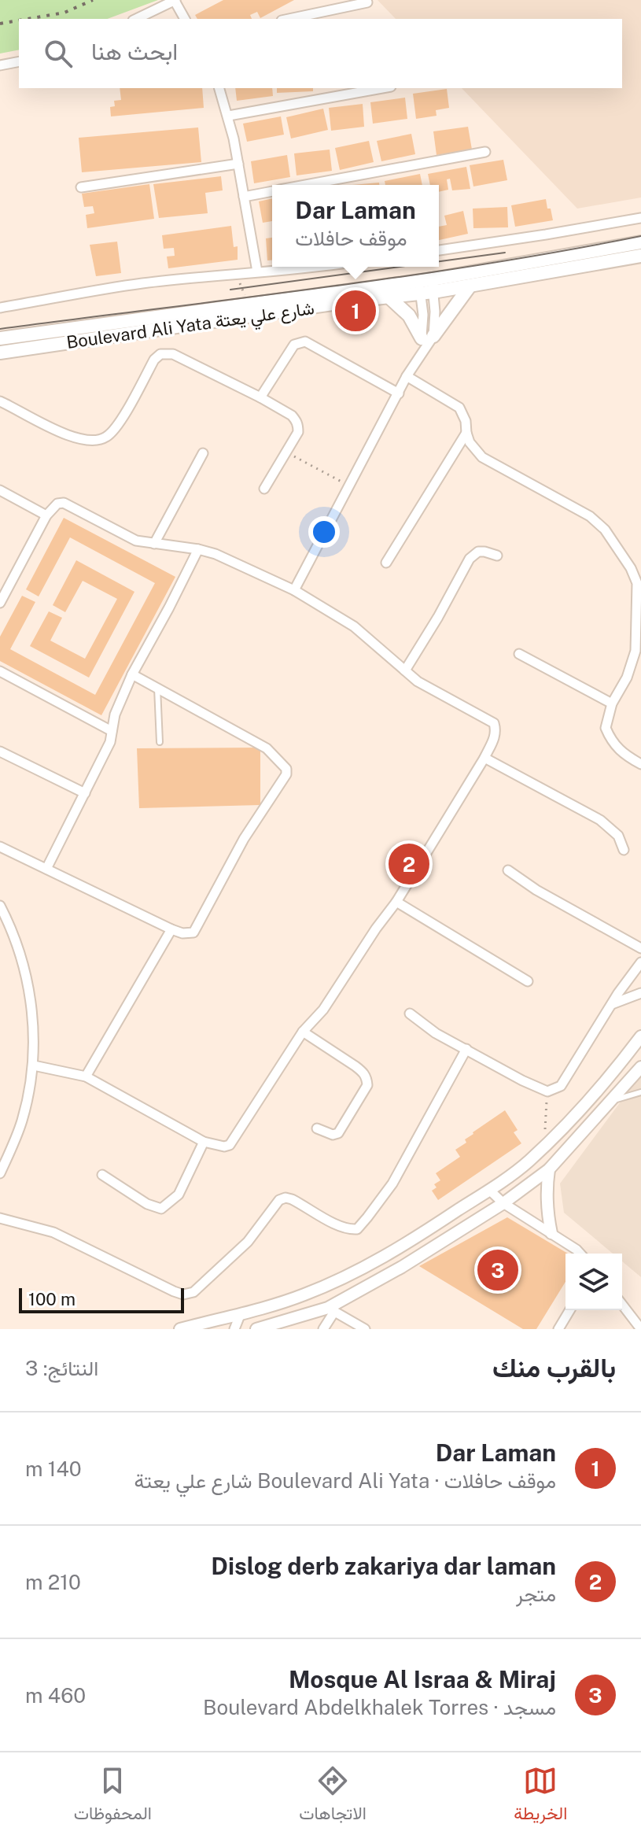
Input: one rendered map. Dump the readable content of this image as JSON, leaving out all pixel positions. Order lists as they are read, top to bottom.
{
  "streets": {
    "main road": ["Boulevard Ali Yata شارع علي يعتة"]
  },
  "scale_bar": "100 m",
  "page": {
    "search": "ابحث هنا",
    "popup": ["Dar Laman", "موقف حافلات"],
    "pins": ["1", "2", "3"],
    "scale": "100 m",
    "heading": ["بالقرب منك", "النتائج: 3"],
    "list": [
      {
        "mark": "1",
        "name": "Dar Laman",
        "note": "موقف حافلات · Boulevard Ali Yata شارع علي يعتة",
        "value": "140 m"
      },
      {
        "mark": "2",
        "name": "Dislog derb zakariya dar laman",
        "note": "متجر",
        "value": "210 m"
      },
      {
        "mark": "3",
        "name": "Mosque Al Israa & Miraj",
        "note": "مسجد · Boulevard Abdelkhalek Torres",
        "value": "460 m"
      }
    ],
    "nav": ["الخريطة", "الاتجاهات", "المحفوظات"]
  }
}
